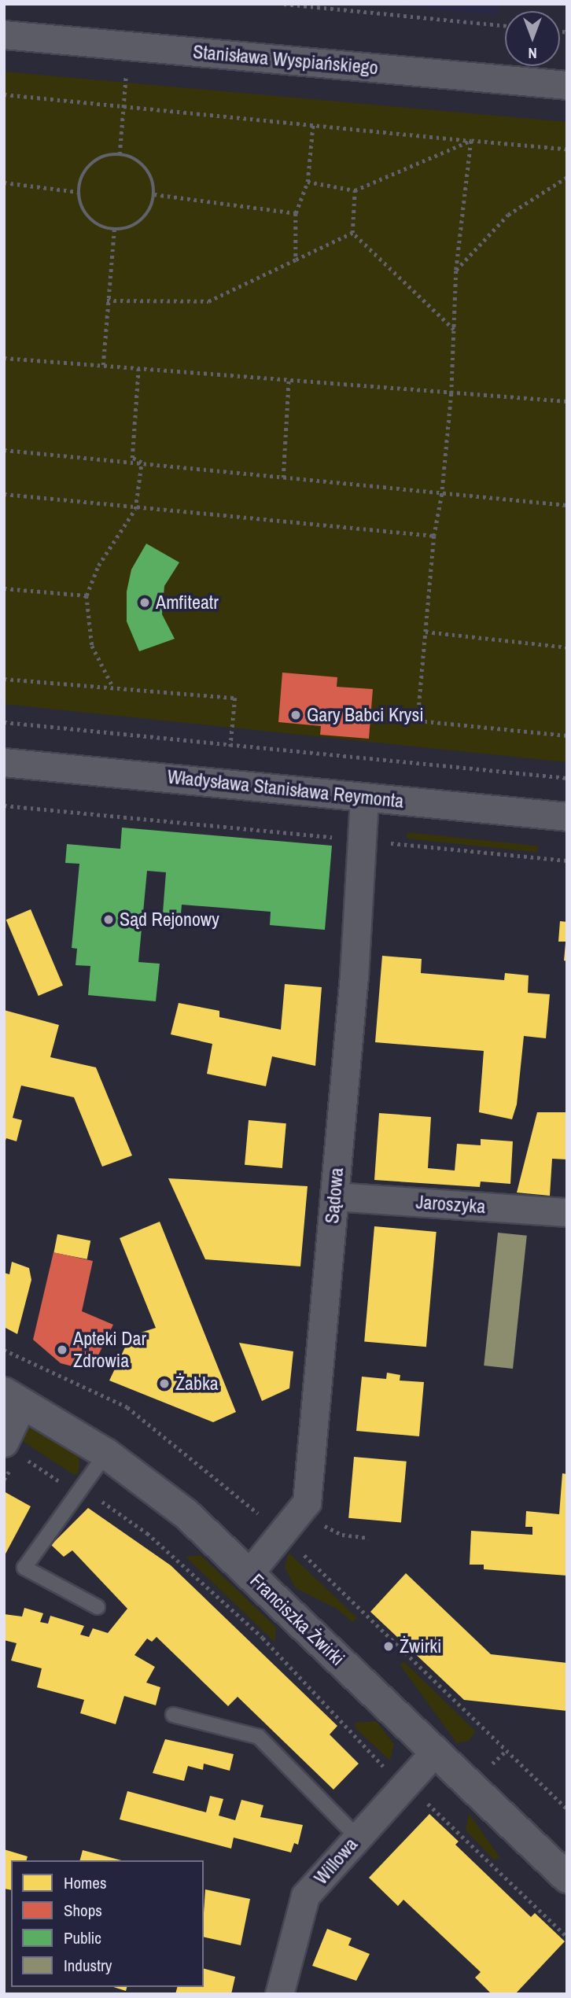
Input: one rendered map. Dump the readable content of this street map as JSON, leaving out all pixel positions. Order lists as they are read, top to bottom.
{
  "streets": {
    "main road": ["Franciszka Żwirki"],
    "street": [
      "Stanisława Wyspiańskiego",
      "Władysława Stanisława Reymonta",
      "Sądowa",
      "Jaroszyka",
      "Willowa"
    ]
  },
  "crossings": [
    ["Władysława Stanisława Reymonta", "Sądowa"],
    ["Sądowa", "Jaroszyka"],
    ["Sądowa", "Franciszka Żwirki"],
    ["Franciszka Żwirki", "Willowa"]
  ],
  "places": [
    "Amfiteatr",
    "Gary Babci Krysi",
    "Sąd Rejonowy",
    "Apteki Dar Zdrowia",
    "Żabka",
    "Żwirki"
  ],
  "legend": [
    "Homes",
    "Shops",
    "Public",
    "Industry"
  ],
  "north": "bottom"
}
